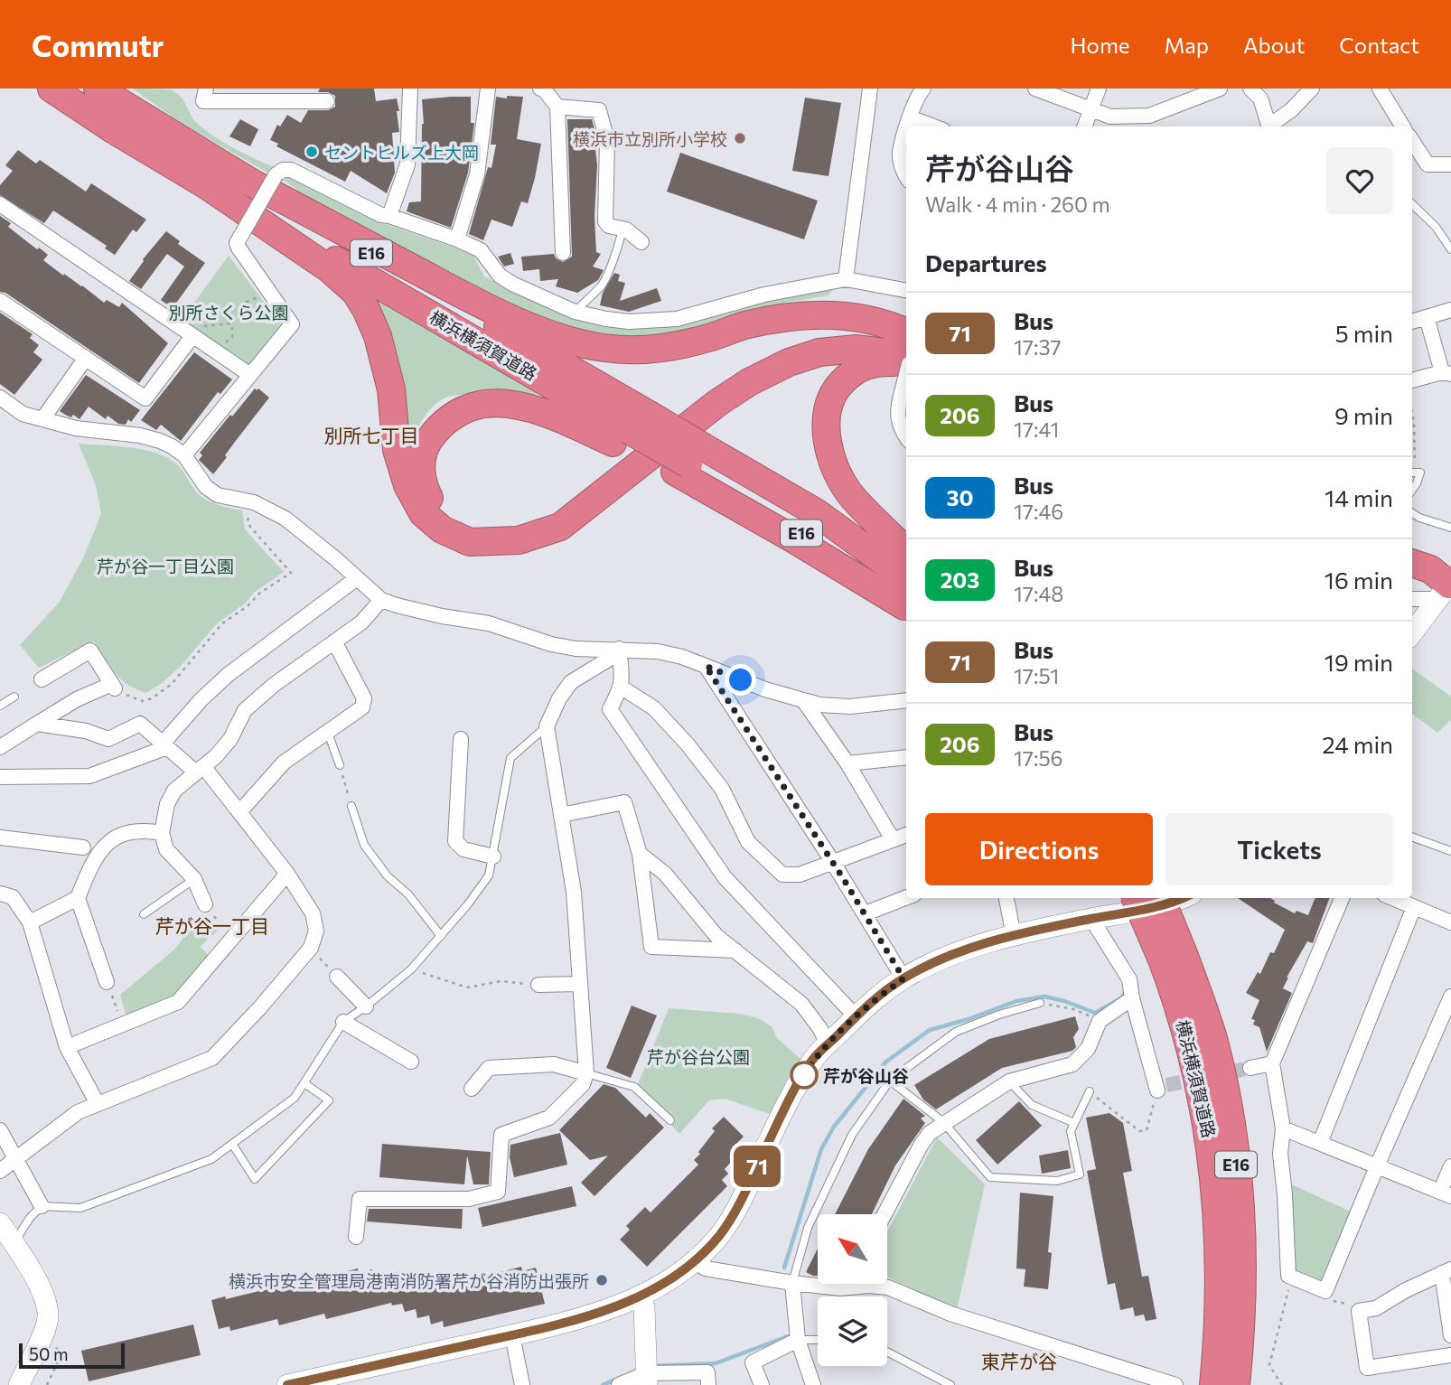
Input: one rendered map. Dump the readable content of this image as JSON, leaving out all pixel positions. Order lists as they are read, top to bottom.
{
  "streets": {
    "highway": ["E16", "横浜横須賀道路"]
  },
  "districts": ["別所七丁目", "芹が谷一丁目", "東芹が谷"],
  "parks": ["別所さくら公園", "芹が谷一丁目公園", "芹が谷台公園"],
  "places": [
    "横浜市立別所小学校",
    "セントヒルズ上大岡",
    "芹が谷山谷",
    "横浜市安全管理局港南消防署芹が谷消防出張所"
  ],
  "lines": ["bus line 71"],
  "scale_bar": "50 m",
  "north": "top left",
  "page": {
    "header": "Commutr",
    "nav": [
      "Home",
      "Map",
      "About",
      "Contact"
    ],
    "on_map": "71",
    "heading": [
      ["芹が谷山谷", "Walk · 4 min · 260 m"],
      "Departures"
    ],
    "list": [
      {
        "mark": "71",
        "name": "Bus",
        "note": "17:37",
        "value": "5 min"
      },
      {
        "mark": "206",
        "name": "Bus",
        "note": "17:41",
        "value": "9 min"
      },
      {
        "mark": "30",
        "name": "Bus",
        "note": "17:46",
        "value": "14 min"
      },
      {
        "mark": "203",
        "name": "Bus",
        "note": "17:48",
        "value": "16 min"
      },
      {
        "mark": "71",
        "name": "Bus",
        "note": "17:51",
        "value": "19 min"
      },
      {
        "mark": "206",
        "name": "Bus",
        "note": "17:56",
        "value": "24 min"
      }
    ],
    "buttons": ["Directions", "Tickets"],
    "scale": "50 m"
  }
}
